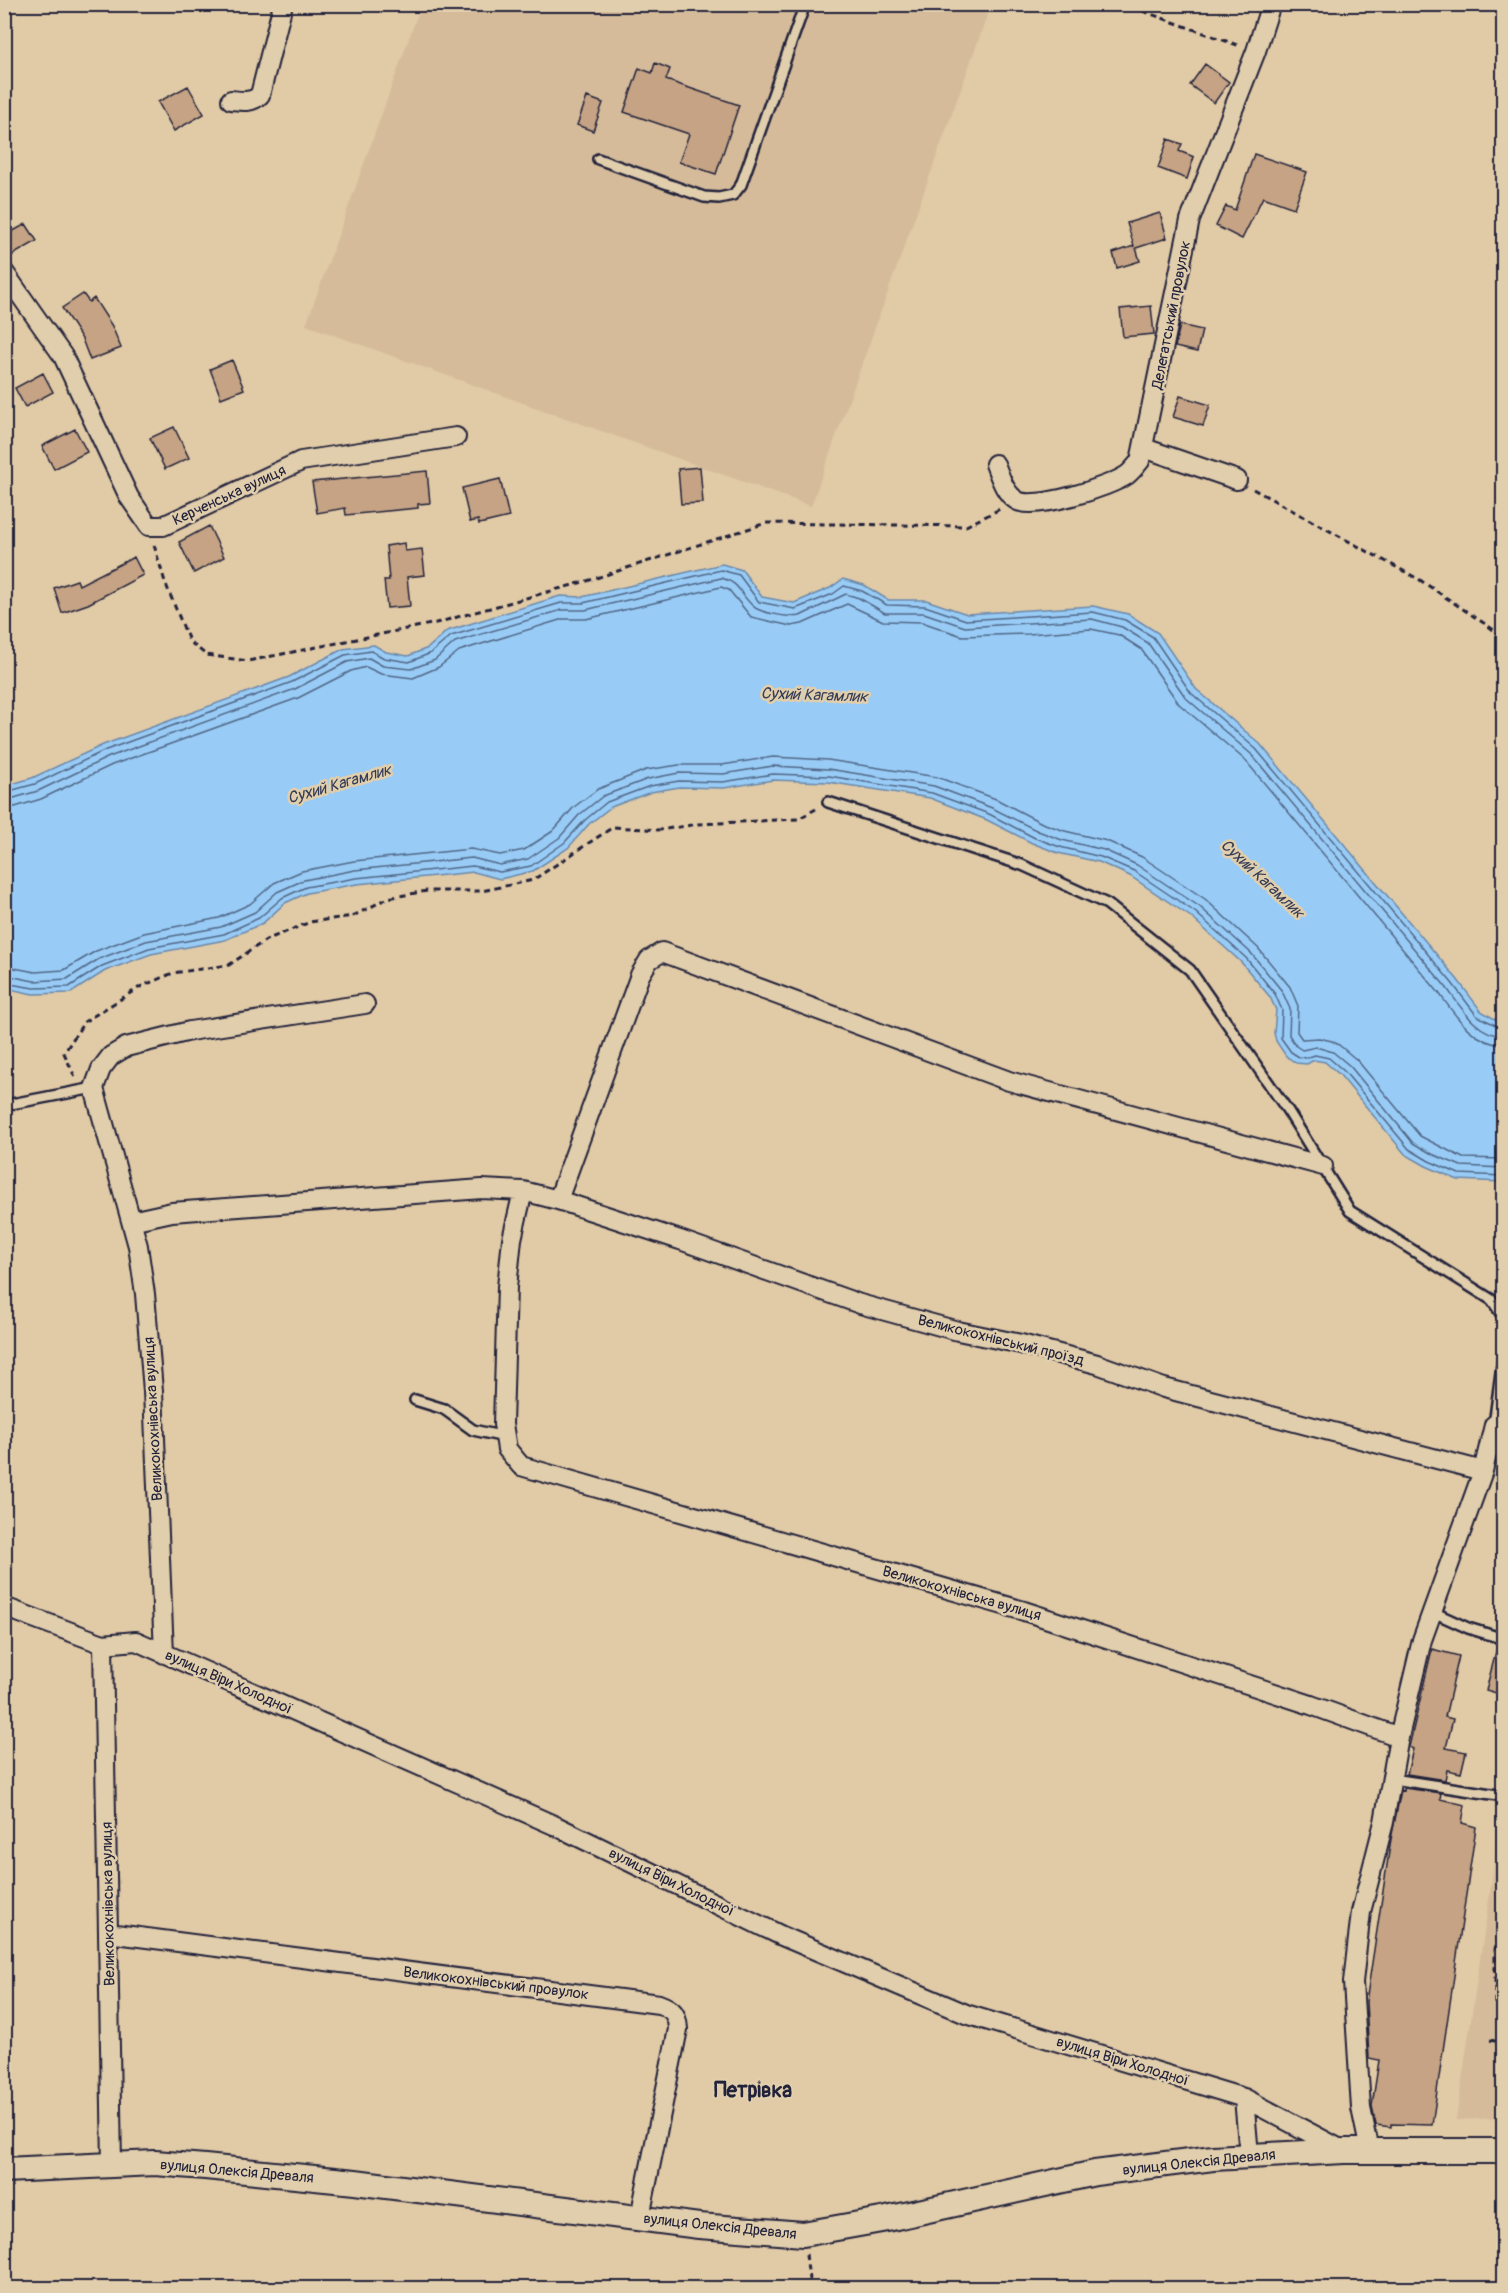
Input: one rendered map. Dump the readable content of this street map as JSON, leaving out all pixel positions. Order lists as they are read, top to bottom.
{
  "streets": {
    "street": [
      "Делегатський провулок",
      "Керченська вулиця",
      "Великокохнівський проїзд",
      "Великокохнівська вулиця",
      "вулиця Віри Холодної",
      "Великокохнівський провулок",
      "вулиця Олексія Древаля"
    ]
  },
  "crossings": [
    ["Великокохнівська вулиця", "вулиця Віри Холодної"],
    ["Великокохнівська вулиця", "Великокохнівський провулок"],
    ["Великокохнівська вулиця", "вулиця Олексія Древаля"],
    ["вулиця Віри Холодної", "вулиця Олексія Древаля"],
    ["Великокохнівський провулок", "вулиця Олексія Древаля"]
  ],
  "districts": ["Петрівка"],
  "water": ["Сухий Кагамлик"]
}
